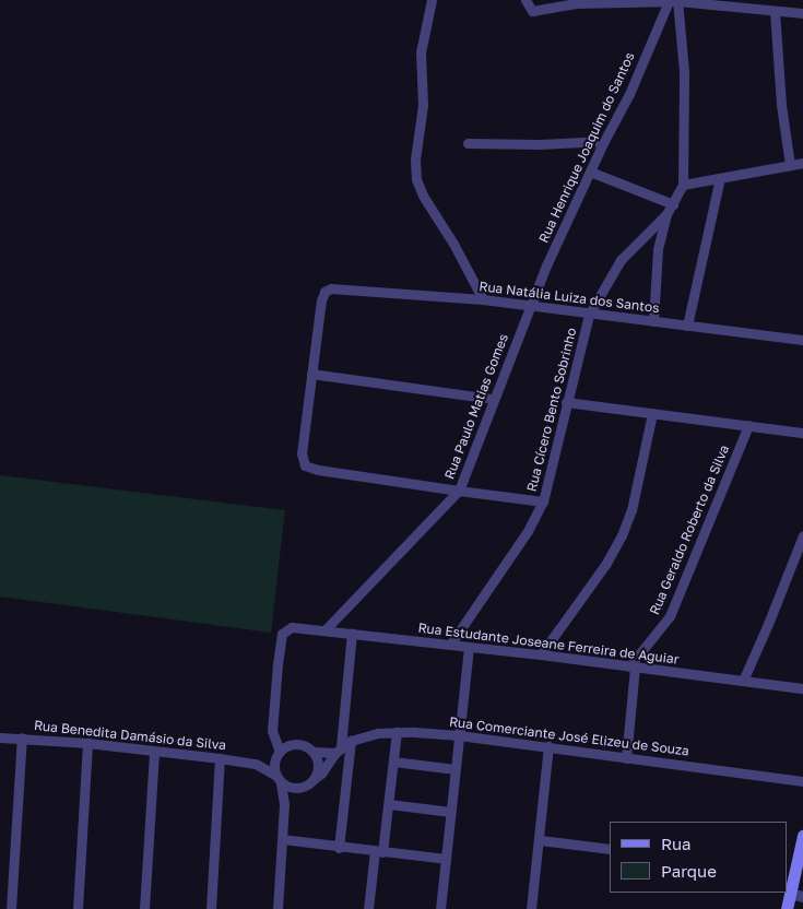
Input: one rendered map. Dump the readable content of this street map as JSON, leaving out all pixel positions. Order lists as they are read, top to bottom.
{
  "streets": {
    "street": [
      "Rua Henrique Joaquim do Santos",
      "Rua Natália Luiza dos Santos",
      "Rua Paulo Matias Gomes",
      "Rua Cícero Bento Sobrinho",
      "Rua Geraldo Roberto da Silva",
      "Rua Estudante Joseane Ferreira de Aguiar",
      "Rua Benedita Damásio da Silva",
      "Rua Comerciante José Elizeu de Souza"
    ]
  },
  "crossings": [
    ["Rua Henrique Joaquim do Santos", "Rua Natália Luiza dos Santos"],
    ["Rua Henrique Joaquim do Santos", "Rua Paulo Matias Gomes"],
    ["Rua Natália Luiza dos Santos", "Rua Paulo Matias Gomes"],
    ["Rua Natália Luiza dos Santos", "Rua Cícero Bento Sobrinho"],
    ["Rua Paulo Matias Gomes", "Rua Estudante Joseane Ferreira de Aguiar"],
    ["Rua Cícero Bento Sobrinho", "Rua Estudante Joseane Ferreira de Aguiar"],
    ["Rua Geraldo Roberto da Silva", "Rua Estudante Joseane Ferreira de Aguiar"],
    ["Rua Estudante Joseane Ferreira de Aguiar", "Rua Benedita Damásio da Silva"],
    ["Rua Estudante Joseane Ferreira de Aguiar", "Rua Comerciante José Elizeu de Souza"],
    ["Rua Benedita Damásio da Silva", "Rua Comerciante José Elizeu de Souza"]
  ],
  "legend": ["Rua", "Parque"]
}
